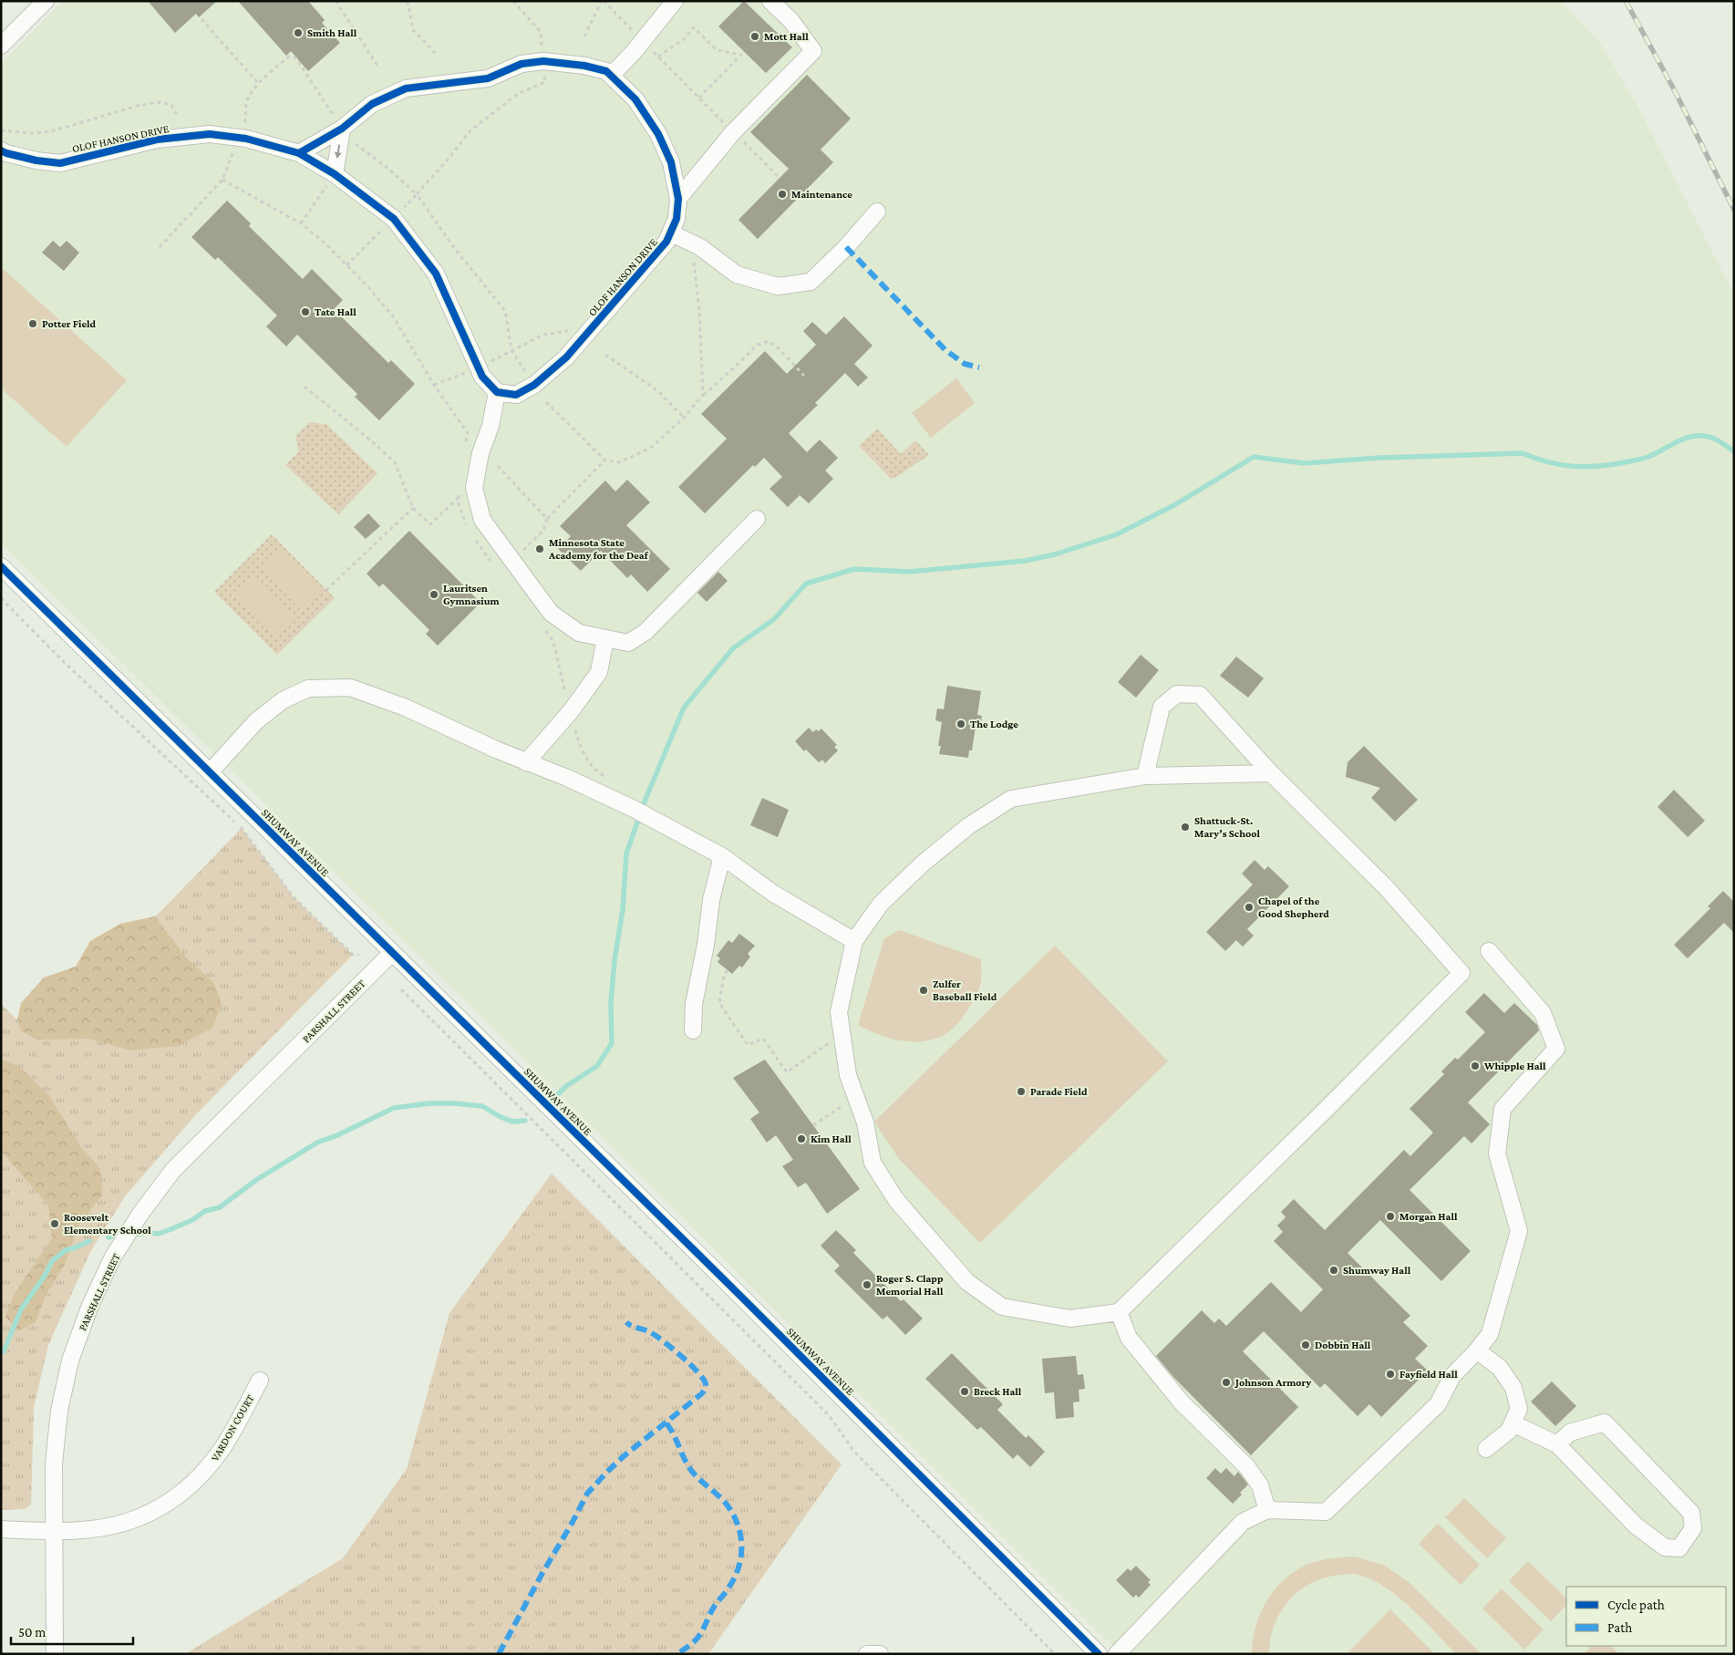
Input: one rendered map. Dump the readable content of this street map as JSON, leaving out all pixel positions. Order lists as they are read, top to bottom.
{
  "streets": {
    "street": [
      "OLOF HANSON DRIVE",
      "SHUMWAY AVENUE",
      "PARSHALL STREET",
      "VARDON COURT"
    ]
  },
  "crossings": [
    ["SHUMWAY AVENUE", "PARSHALL STREET"],
    ["PARSHALL STREET", "VARDON COURT"]
  ],
  "places": [
    "Smith Hall",
    "Mott Hall",
    "Maintenance",
    "Tate Hall",
    "Potter Field",
    "Minnesota State Academy for the Deaf",
    "Lauritsen Gymnasium",
    "The Lodge",
    "Shattuck-St. Mary’s School",
    "Chapel of the Good Shepherd",
    "Zulfer Baseball Field",
    "Whipple Hall",
    "Parade Field",
    "Kim Hall",
    "Morgan Hall",
    "Roosevelt Elementary School",
    "Shumway Hall",
    "Roger S. Clapp Memorial Hall",
    "Dobbin Hall",
    "Fayfield Hall",
    "Johnson Armory",
    "Breck Hall"
  ],
  "legend": ["Cycle path", "Path"],
  "scale_bar": "50 m"
}
